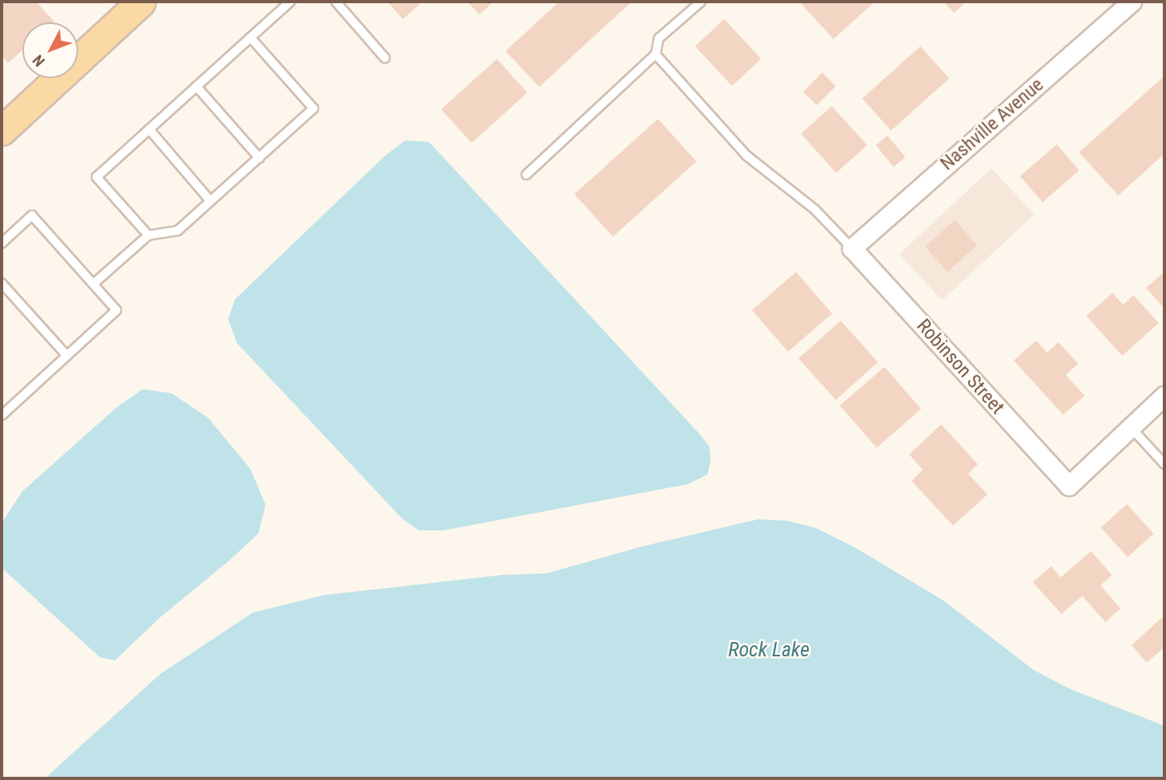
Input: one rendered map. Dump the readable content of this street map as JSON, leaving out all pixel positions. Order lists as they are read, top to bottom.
{
  "streets": {
    "street": ["Nashville Avenue", "Robinson Street"]
  },
  "crossings": [
    ["Nashville Avenue", "Robinson Street"]
  ],
  "water": ["Rock Lake"],
  "north": "bottom left"
}
